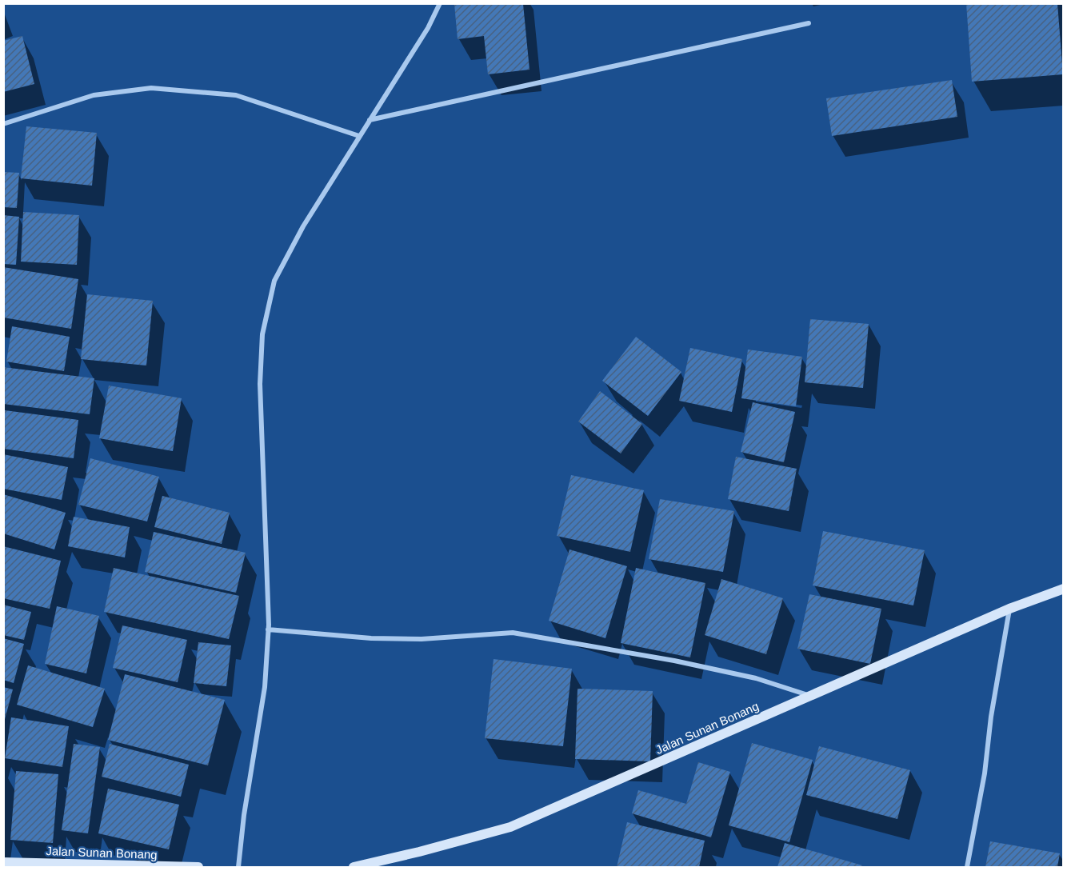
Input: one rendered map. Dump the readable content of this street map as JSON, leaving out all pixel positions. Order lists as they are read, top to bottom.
{
  "streets": {
    "street": ["Jalan Sunan Bonang"]
  }
}
